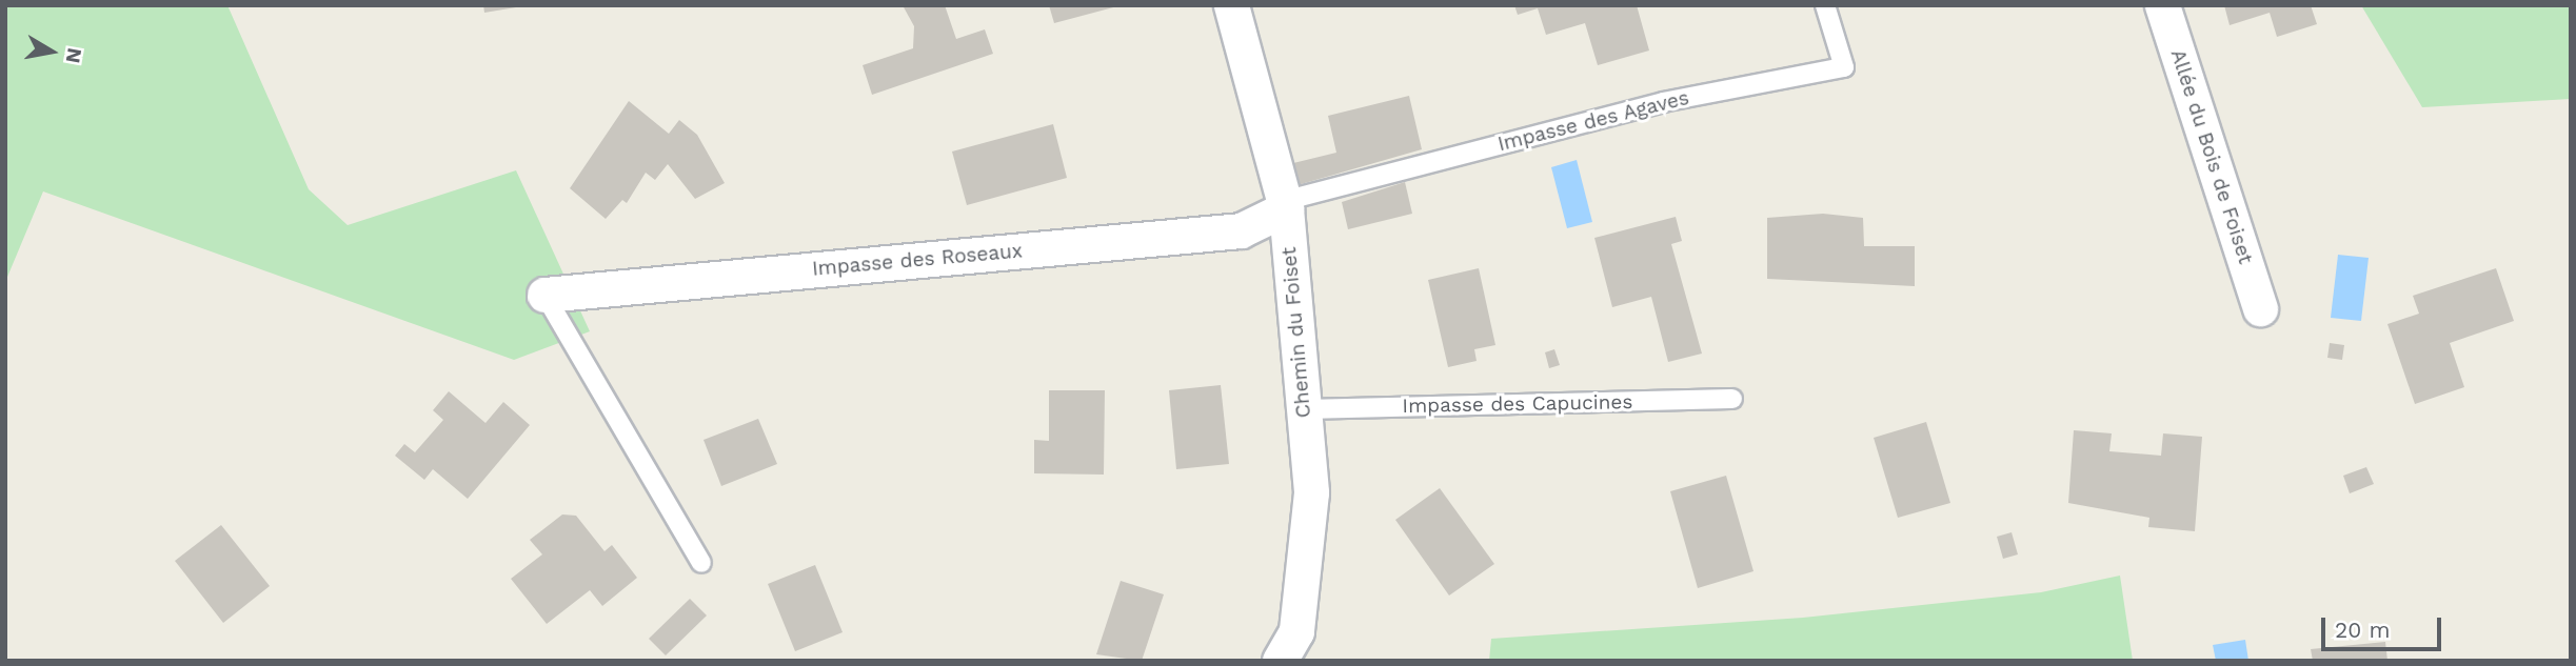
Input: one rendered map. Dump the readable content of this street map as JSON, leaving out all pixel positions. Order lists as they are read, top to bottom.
{
  "streets": {
    "street": ["Allée du Bois de Foiset", "Impasse des Roseaux", "Chemin du Foiset"],
    "lane": ["Impasse des Agaves", "Impasse des Capucines"]
  },
  "crossings": [
    ["Impasse des Agaves", "Impasse des Roseaux"],
    ["Impasse des Agaves", "Chemin du Foiset"],
    ["Impasse des Roseaux", "Chemin du Foiset"],
    ["Chemin du Foiset", "Impasse des Capucines"]
  ],
  "scale_bar": "20 m",
  "north": "right"
}
